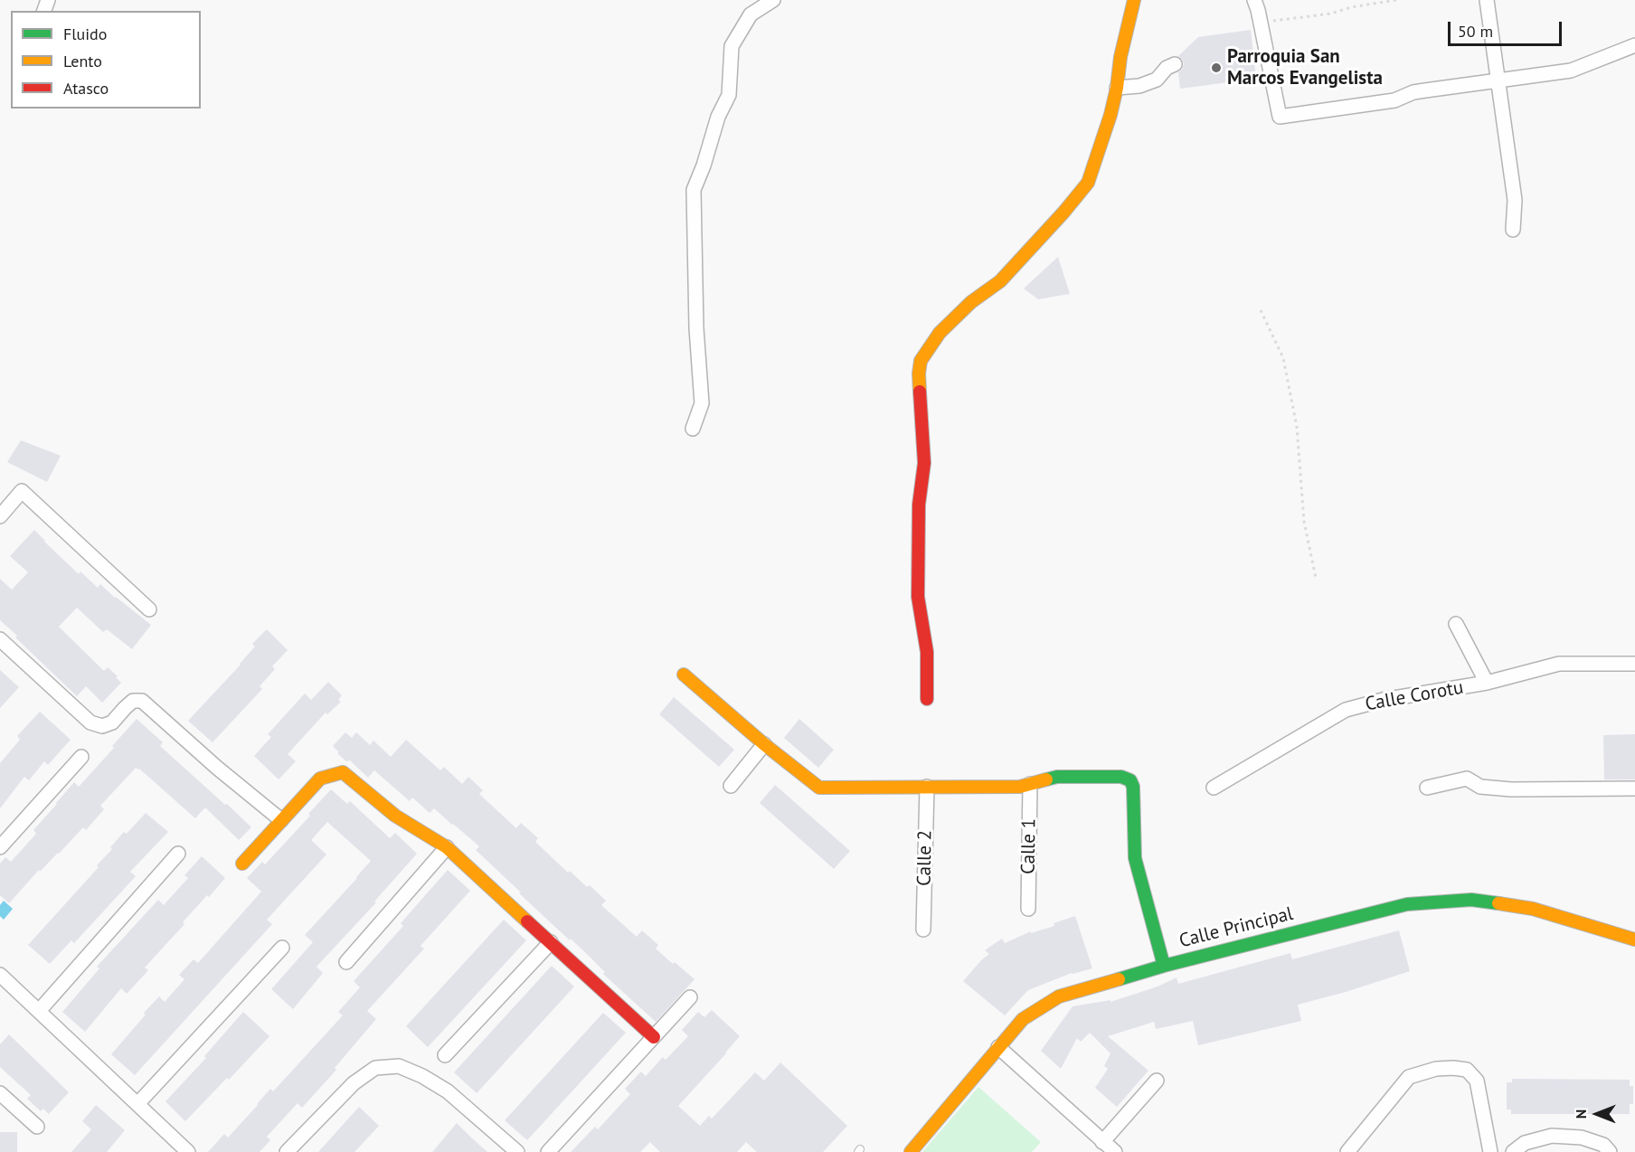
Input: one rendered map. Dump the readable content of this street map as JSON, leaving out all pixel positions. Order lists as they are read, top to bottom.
{
  "streets": {
    "street": [
      "Calle Corotu",
      "Calle 1",
      "Calle 2",
      "Calle Principal"
    ]
  },
  "places": ["Parroquia San Marcos Evangelista"],
  "legend": ["Fluido", "Lento", "Atasco"],
  "scale_bar": "50 m",
  "north": "left"
}
